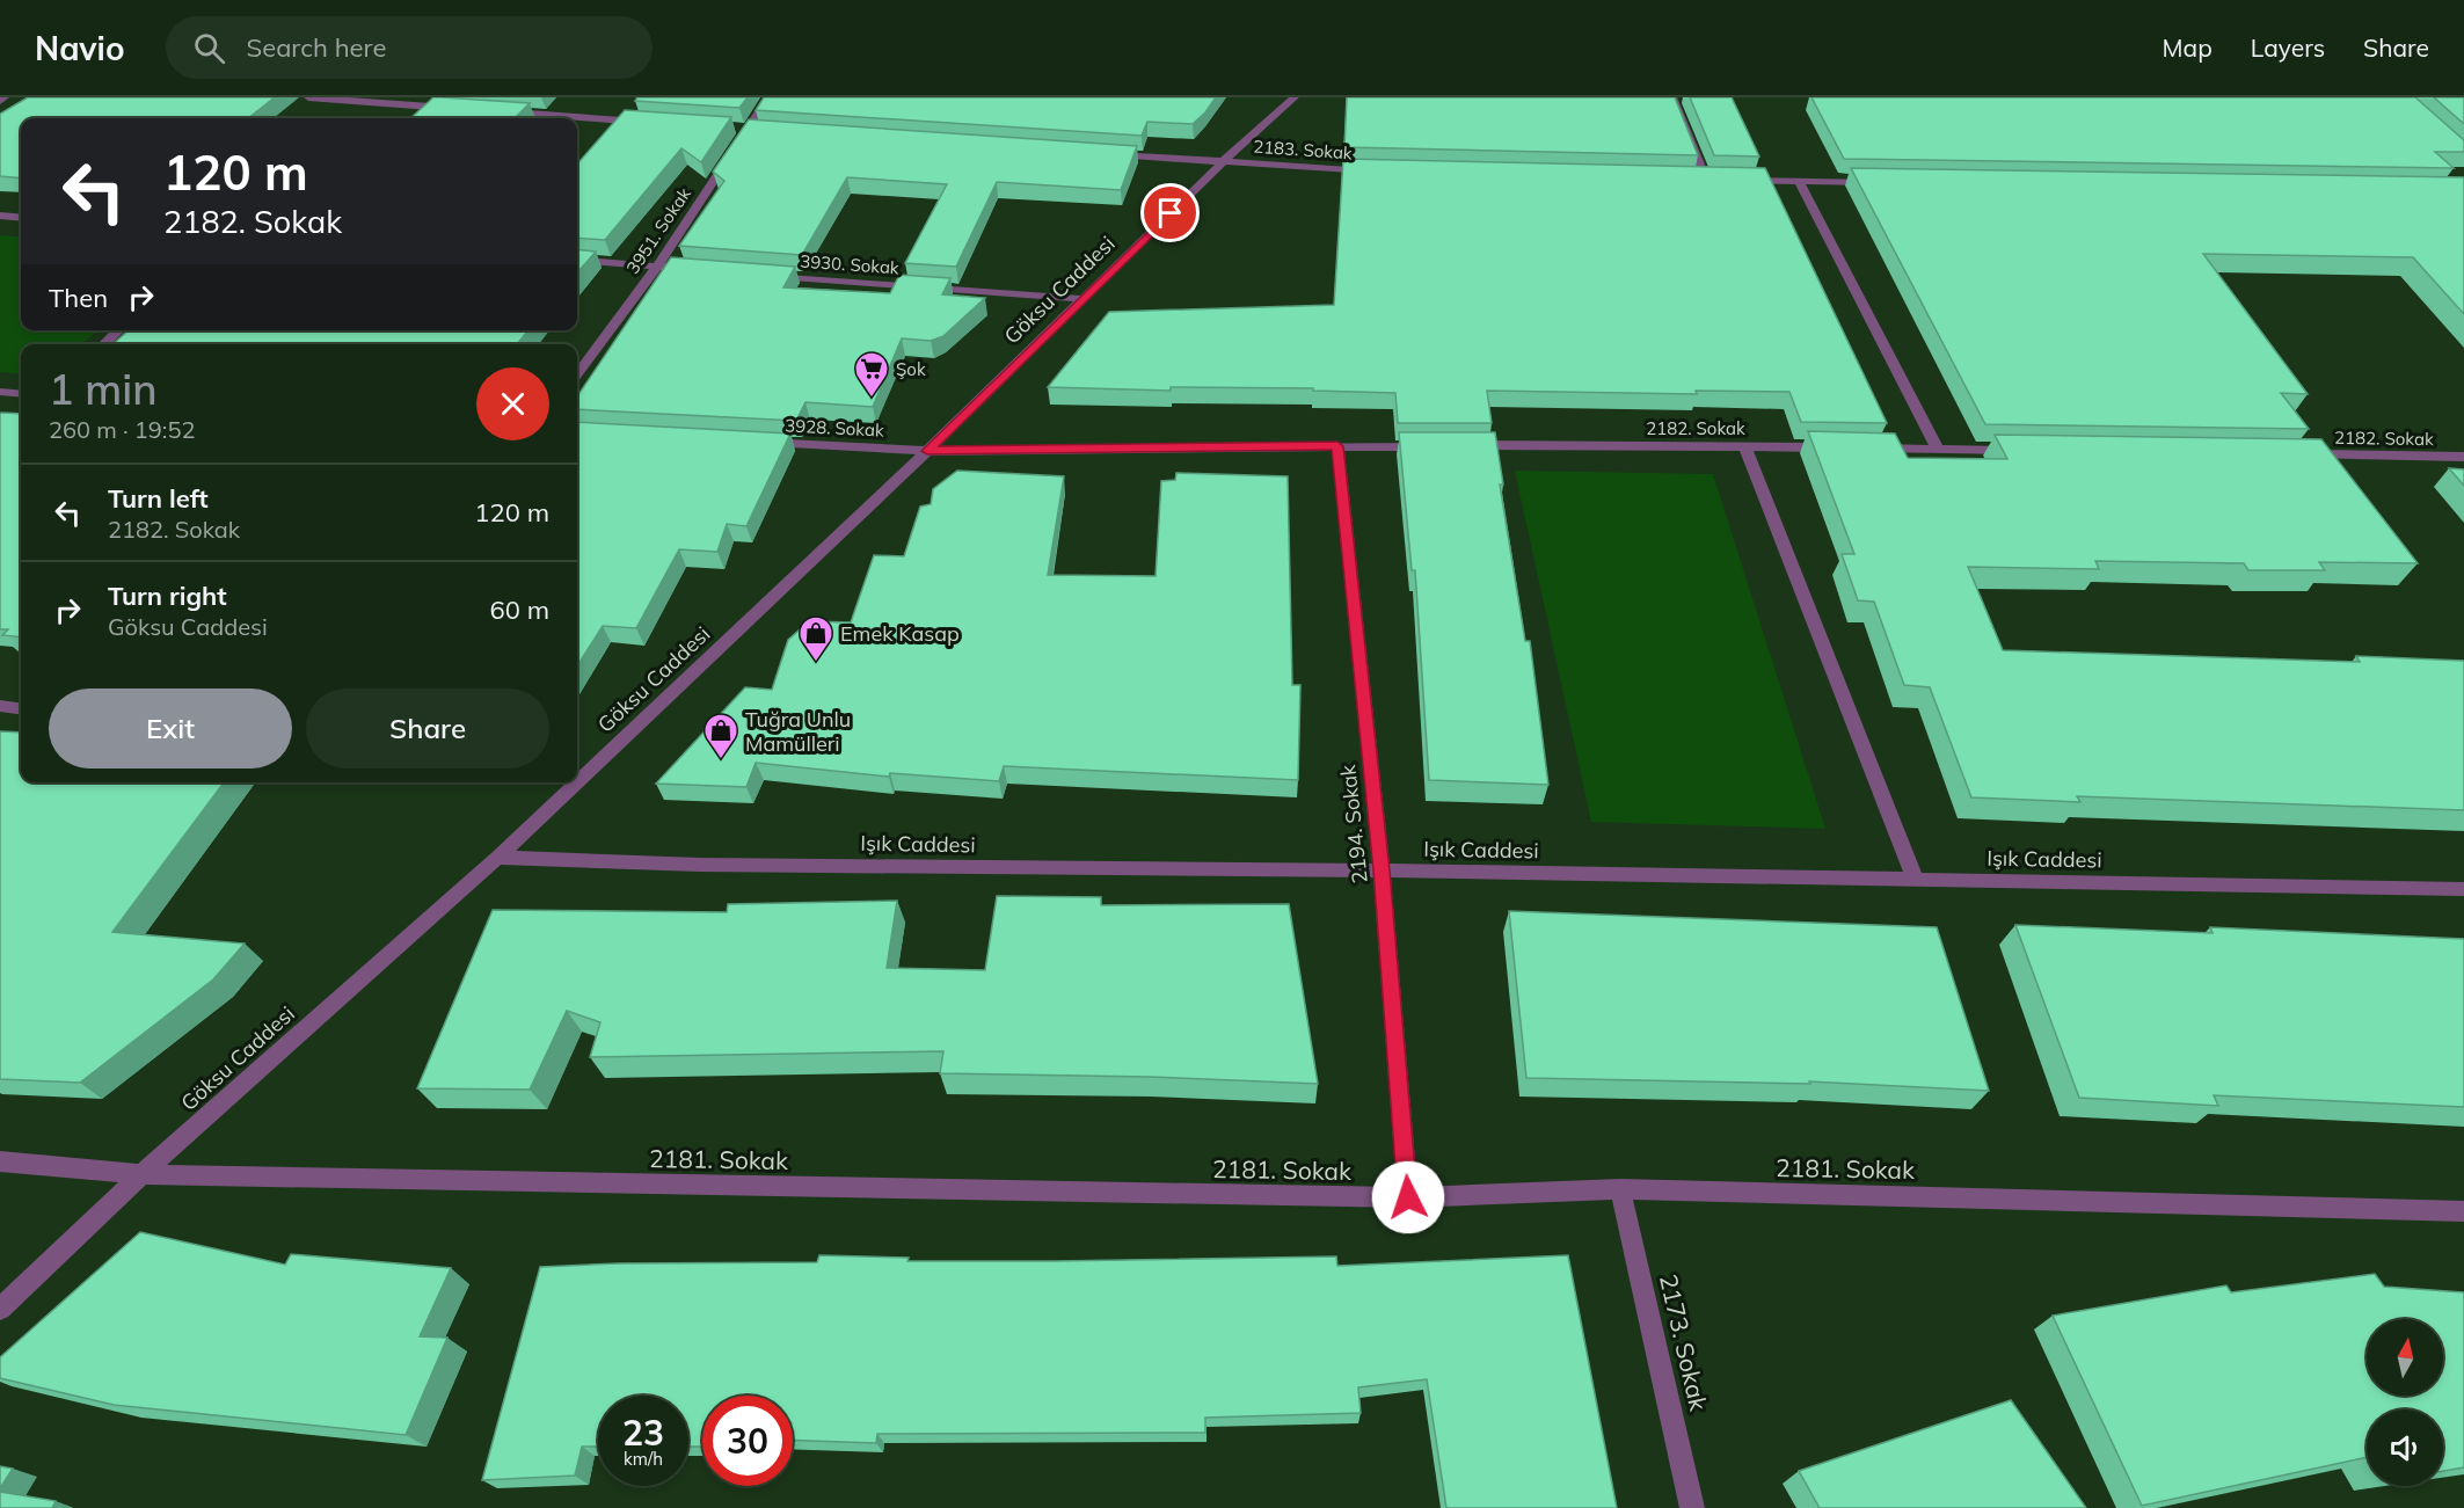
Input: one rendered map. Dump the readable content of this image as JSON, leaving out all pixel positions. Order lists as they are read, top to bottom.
{
  "streets": {
    "street": [
      "2183. Sokak",
      "3951. Sokak",
      "3930. Sokak",
      "Göksu Caddesi",
      "3928. Sokak",
      "2182. Sokak",
      "2194. Sokak",
      "Işık Caddesi",
      "2181. Sokak",
      "2173. Sokak"
    ]
  },
  "crossings": [
    ["2183. Sokak", "Göksu Caddesi"],
    ["3930. Sokak", "Göksu Caddesi"],
    ["Göksu Caddesi", "3928. Sokak"],
    ["Göksu Caddesi", "Işık Caddesi"],
    ["Göksu Caddesi", "2181. Sokak"],
    ["2194. Sokak", "Işık Caddesi"],
    ["2194. Sokak", "2181. Sokak"],
    ["2181. Sokak", "2173. Sokak"]
  ],
  "places": {
    "supermarket": ["Şok"],
    "shop": ["Emek Kasap", "Tuğra Unlu Mamülleri"]
  },
  "north": "top",
  "page": {
    "header": "Navio",
    "search": "Search here",
    "nav": ["Map", "Layers", "Share"],
    "turn": ["120 m", "2182. Sokak"],
    "then": "Then",
    "heading": ["1 min", "260 m · 19:52"],
    "list": [
      {
        "name": "Turn left",
        "note": "2182. Sokak",
        "value": "120 m"
      },
      {
        "name": "Turn right",
        "note": "Göksu Caddesi",
        "value": "60 m"
      }
    ],
    "buttons": ["Exit", "Share"],
    "speed": "23 km/h",
    "limit": "30"
  }
}
